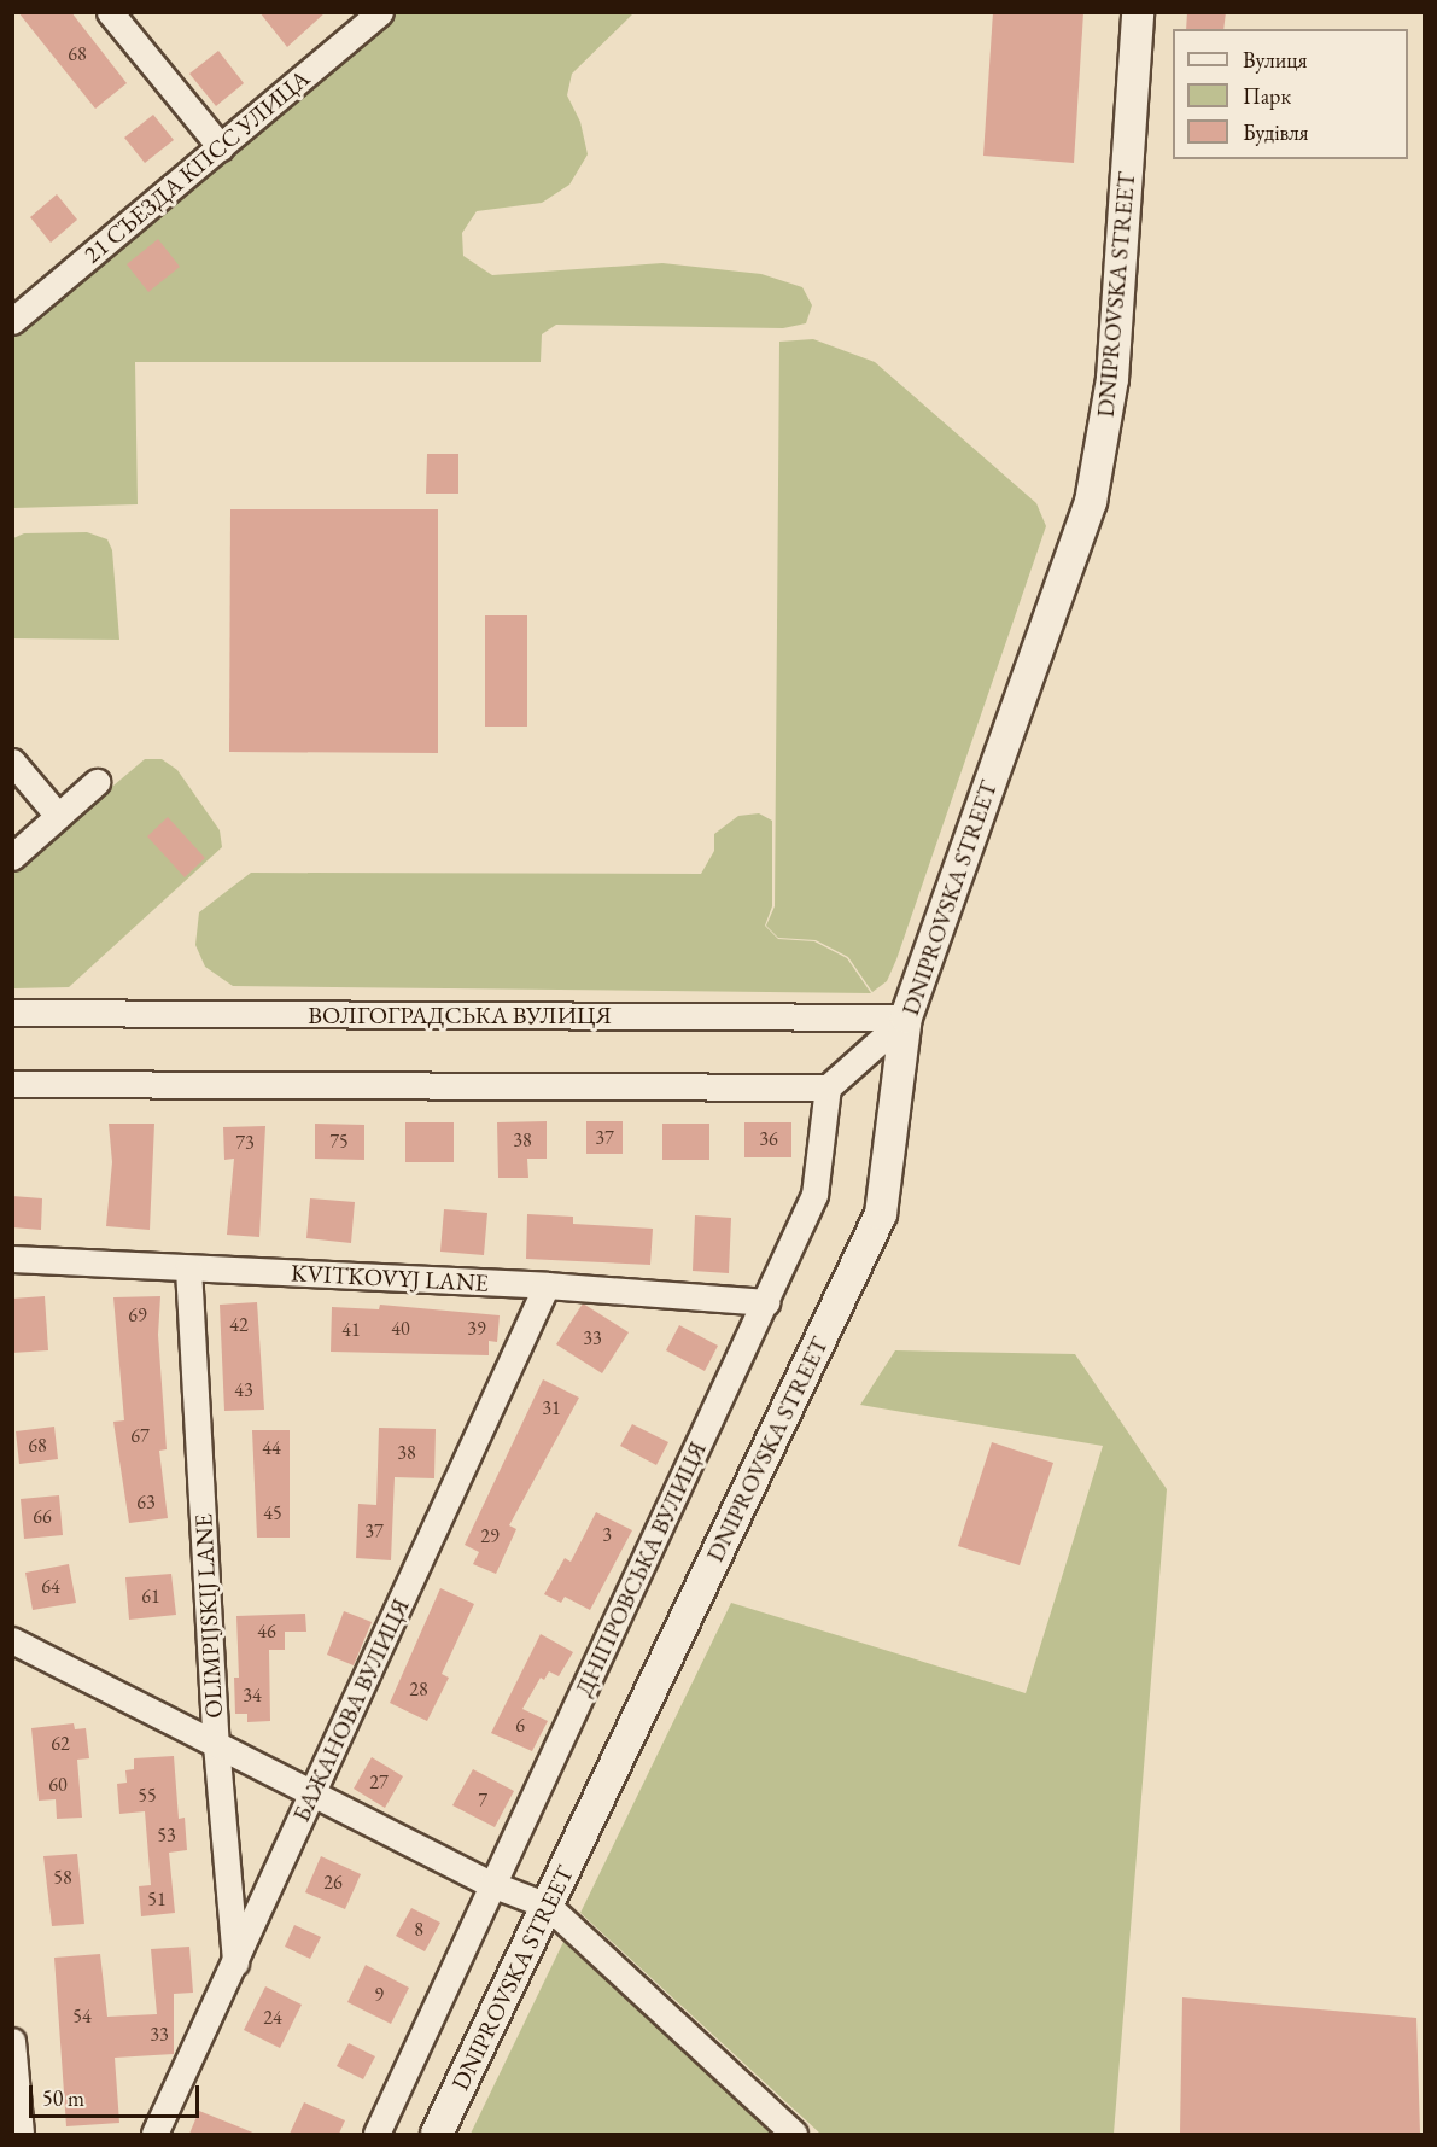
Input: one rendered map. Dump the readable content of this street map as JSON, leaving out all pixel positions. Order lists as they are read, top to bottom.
{
  "streets": {
    "street": [
      "21 СЪЕЗДА КПСС УЛИЦА",
      "DNIPROVSKA STREET",
      "ВОЛГОГРАДСЬКА ВУЛИЦЯ",
      "KVITKOVYJ LANE",
      "ДНІПРОВСЬКА ВУЛИЦЯ",
      "OLIMPIJSKIJ LANE",
      "БАЖАНОВА ВУЛИЦЯ"
    ]
  },
  "crossings": [
    ["DNIPROVSKA STREET", "ВОЛГОГРАДСЬКА ВУЛИЦЯ"],
    ["KVITKOVYJ LANE", "ДНІПРОВСЬКА ВУЛИЦЯ"],
    ["KVITKOVYJ LANE", "OLIMPIJSKIJ LANE"],
    ["KVITKOVYJ LANE", "БАЖАНОВА ВУЛИЦЯ"],
    ["OLIMPIJSKIJ LANE", "БАЖАНОВА ВУЛИЦЯ"]
  ],
  "house_numbers": [
    "68",
    "37",
    "36",
    "38",
    "75",
    "73",
    "69",
    "42",
    "40",
    "39",
    "41",
    "33",
    "43",
    "31",
    "67",
    "68",
    "44",
    "38",
    "63",
    "45",
    "66",
    "37",
    "3",
    "29",
    "64",
    "61",
    "46",
    "28",
    "34",
    "6",
    "62",
    "27",
    "60",
    "55",
    "7",
    "53",
    "58",
    "26",
    "51",
    "8",
    "9",
    "54",
    "24",
    "33"
  ],
  "legend": ["Вулиця", "Парк", "Будівля"],
  "scale_bar": "50 m"
}
